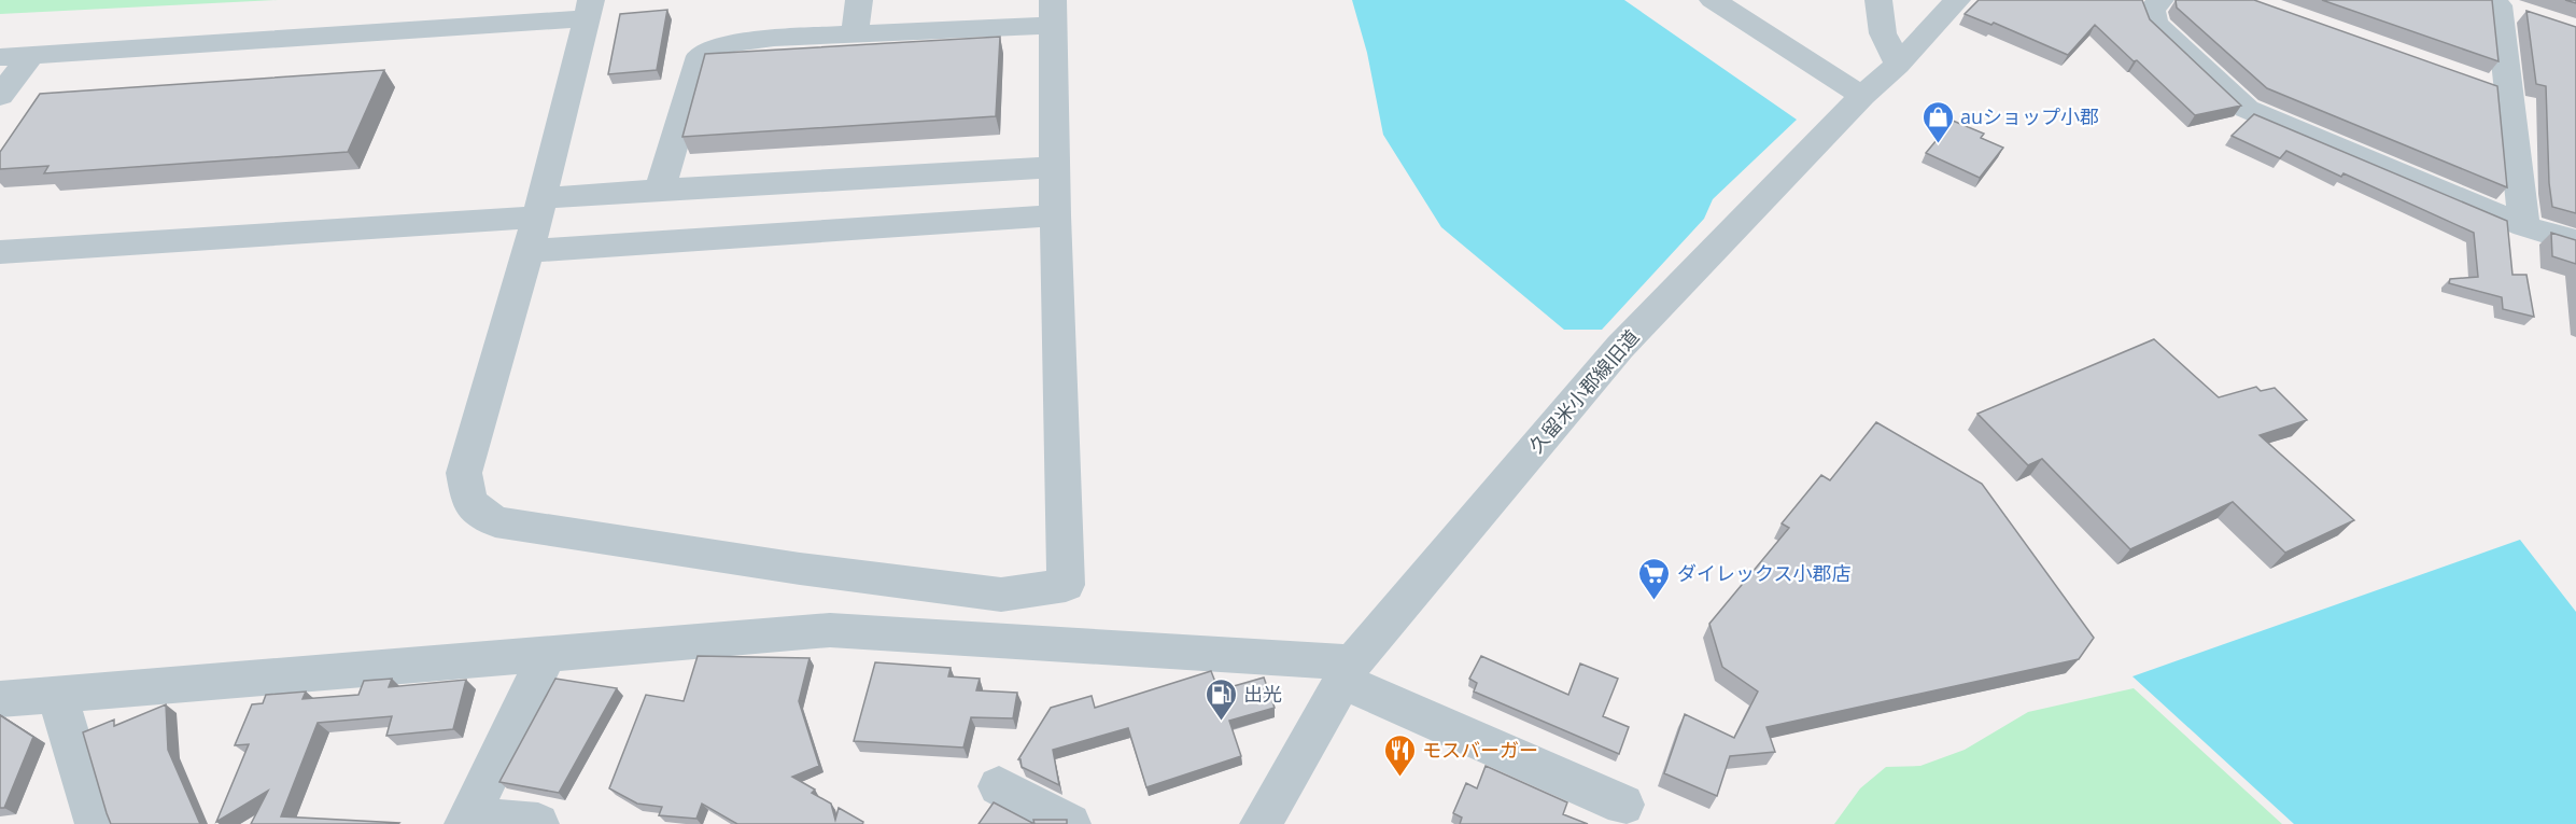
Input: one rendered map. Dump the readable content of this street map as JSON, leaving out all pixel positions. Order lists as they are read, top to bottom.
{
  "streets": {
    "street": ["久留米小郡線旧道"]
  },
  "places": {
    "shop": ["auショップ小郡"],
    "supermarket": ["ダイレックス小郡店"],
    "fuel station": ["出光"],
    "restaurant": ["モスバーガー"]
  }
}
